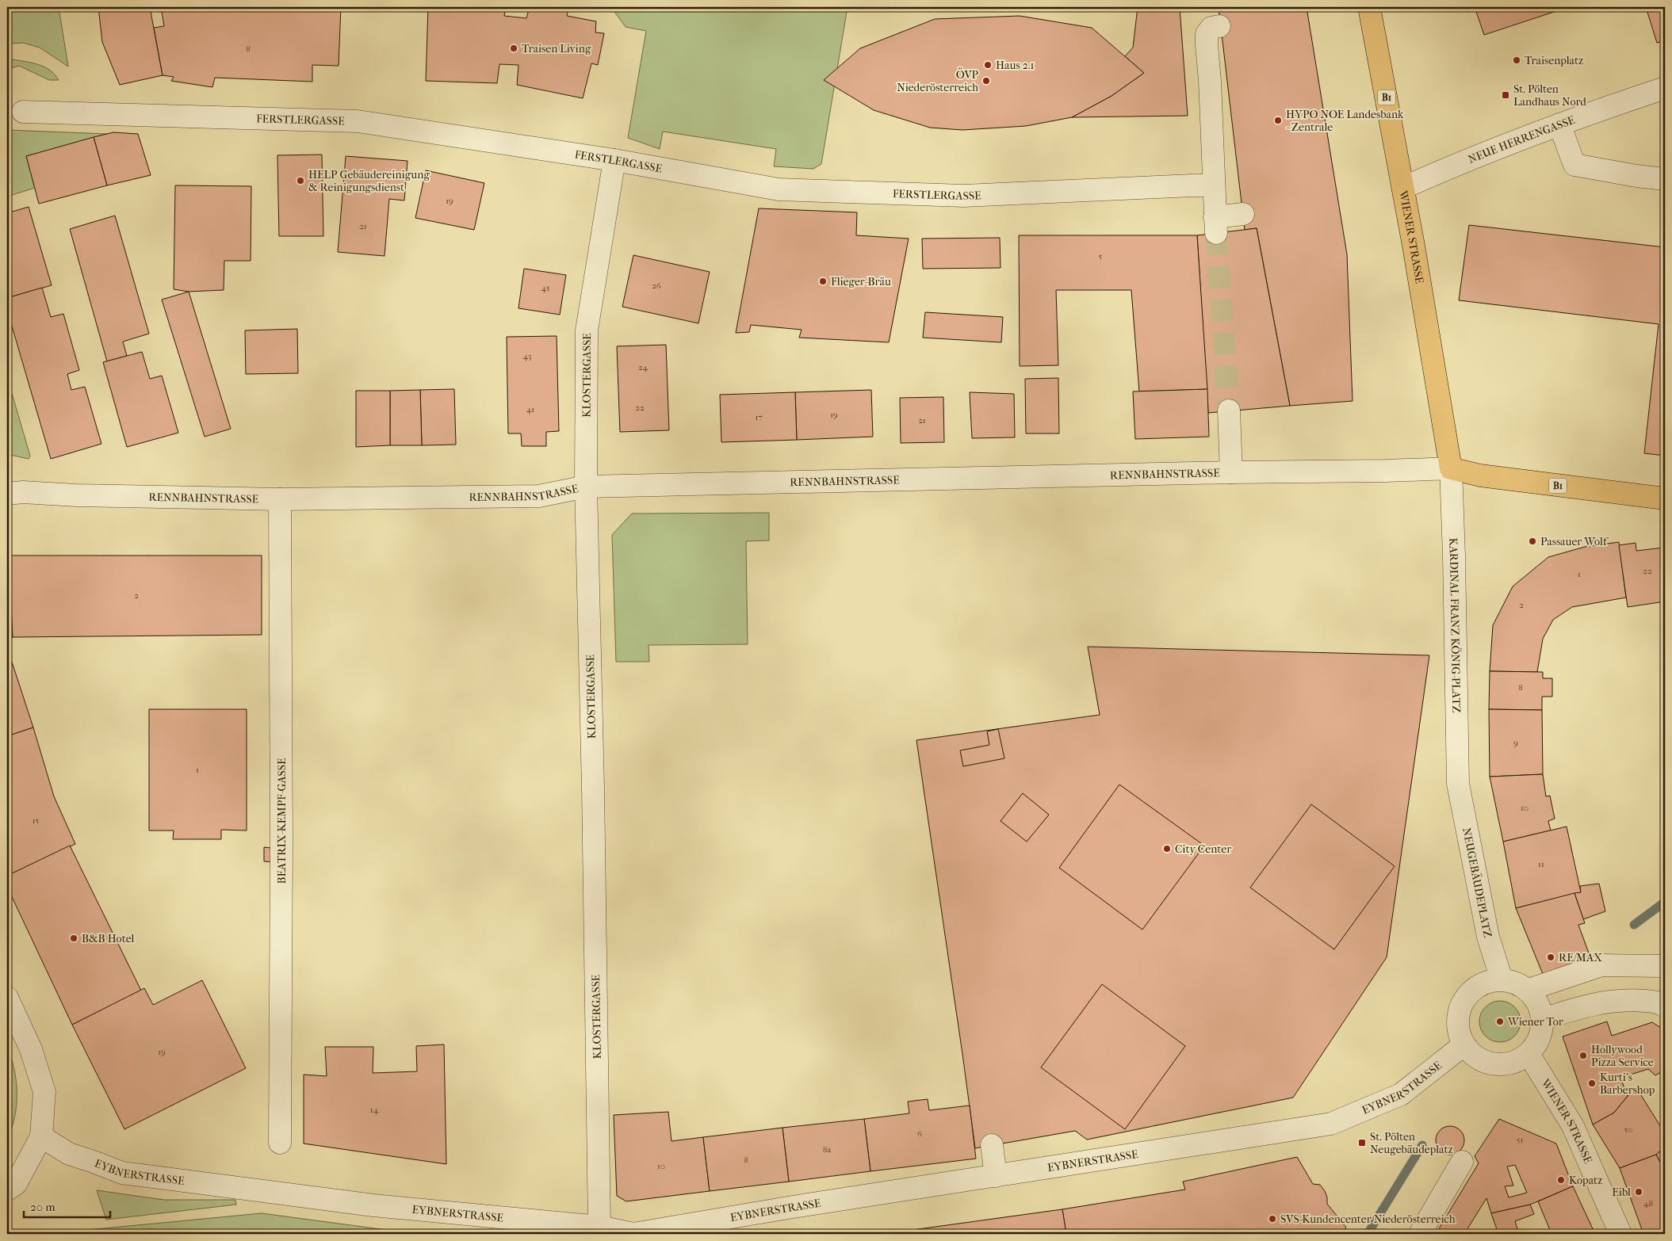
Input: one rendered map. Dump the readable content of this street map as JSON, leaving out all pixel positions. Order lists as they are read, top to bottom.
{
  "streets": {
    "main road": ["B1", "WIENER STRASSE", "RENNBAHNSTRASSE"],
    "street": [
      "FERSTLERGASSE",
      "NEUE HERRENGASSE",
      "KLOSTERGASSE",
      "KARDINAL FRANZ KÖNIG-PLATZ",
      "BEATRIX-KEMPF-GASSE",
      "NEUGEBÄUDEPLATZ",
      "EYBNERSTRASSE"
    ]
  },
  "crossings": [
    ["FERSTLERGASSE", "KLOSTERGASSE"],
    ["NEUE HERRENGASSE", "WIENER STRASSE"],
    ["WIENER STRASSE", "RENNBAHNSTRASSE"],
    ["WIENER STRASSE", "KARDINAL FRANZ KÖNIG-PLATZ"],
    ["WIENER STRASSE", "NEUGEBÄUDEPLATZ"],
    ["WIENER STRASSE", "EYBNERSTRASSE"],
    ["KLOSTERGASSE", "RENNBAHNSTRASSE"],
    ["KLOSTERGASSE", "EYBNERSTRASSE"],
    ["RENNBAHNSTRASSE", "KARDINAL FRANZ KÖNIG-PLATZ"],
    ["RENNBAHNSTRASSE", "BEATRIX-KEMPF-GASSE"],
    ["KARDINAL FRANZ KÖNIG-PLATZ", "NEUGEBÄUDEPLATZ"],
    ["NEUGEBÄUDEPLATZ", "EYBNERSTRASSE"]
  ],
  "places": {
    "other": [
      "Traisen Living",
      "Traisenplatz",
      "Haus 2.1",
      "ÖVP Niederösterreich",
      "HYPO NOE Landesbank - Zentrale",
      "HELP Gebäudereinigung & Reinigungsdienst",
      "Flieger-Bräu",
      "Passauer Wolf",
      "City Center",
      "B&B Hotel",
      "RE/MAX",
      "Wiener Tor",
      "Hollywood Pizza Service",
      "Kurti's Barbershop",
      "Kopatz",
      "Eibl",
      "SVS-Kundencenter Niederösterreich"
    ],
    "transit": ["St. Pölten Landhaus Nord", "St. Pölten Neugebäudeplatz"]
  },
  "house_numbers": [
    "8",
    "19",
    "21",
    "5",
    "26",
    "45",
    "43",
    "24",
    "22",
    "41",
    "19",
    "17",
    "21",
    "22",
    "1",
    "2",
    "2",
    "8",
    "9",
    "1",
    "10",
    "15",
    "11",
    "19",
    "14",
    "50",
    "6",
    "51",
    "8a",
    "8",
    "10",
    "48"
  ],
  "scale_bar": "20 m"
}
